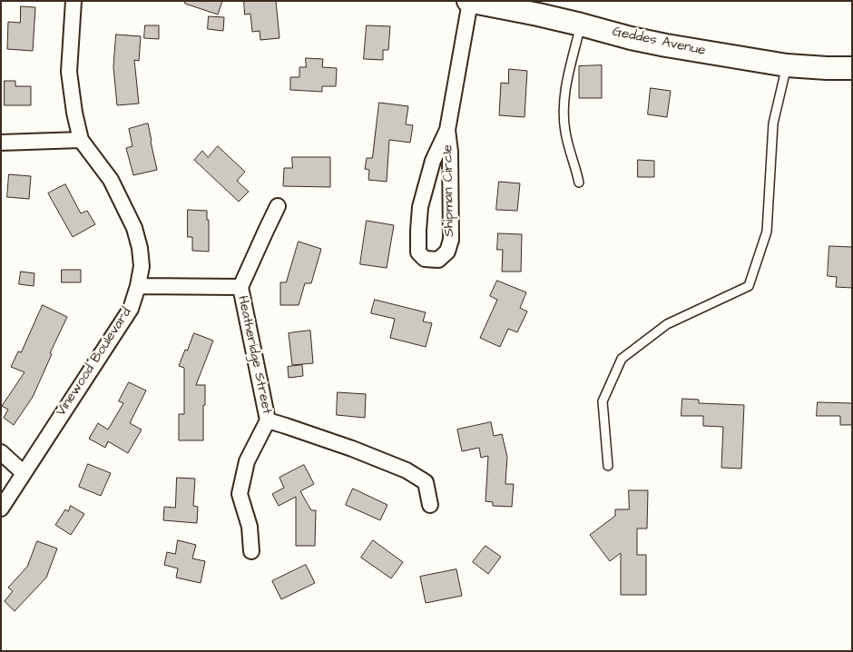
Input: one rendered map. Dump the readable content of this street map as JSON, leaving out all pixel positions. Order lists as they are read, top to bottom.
{
  "streets": {
    "main road": ["Geddes Avenue"],
    "street": ["Shipman Circle", "Heatheridge Street", "Vinewood Boulevard"]
  },
  "crossings": [
    ["Geddes Avenue", "Shipman Circle"]
  ]
}
